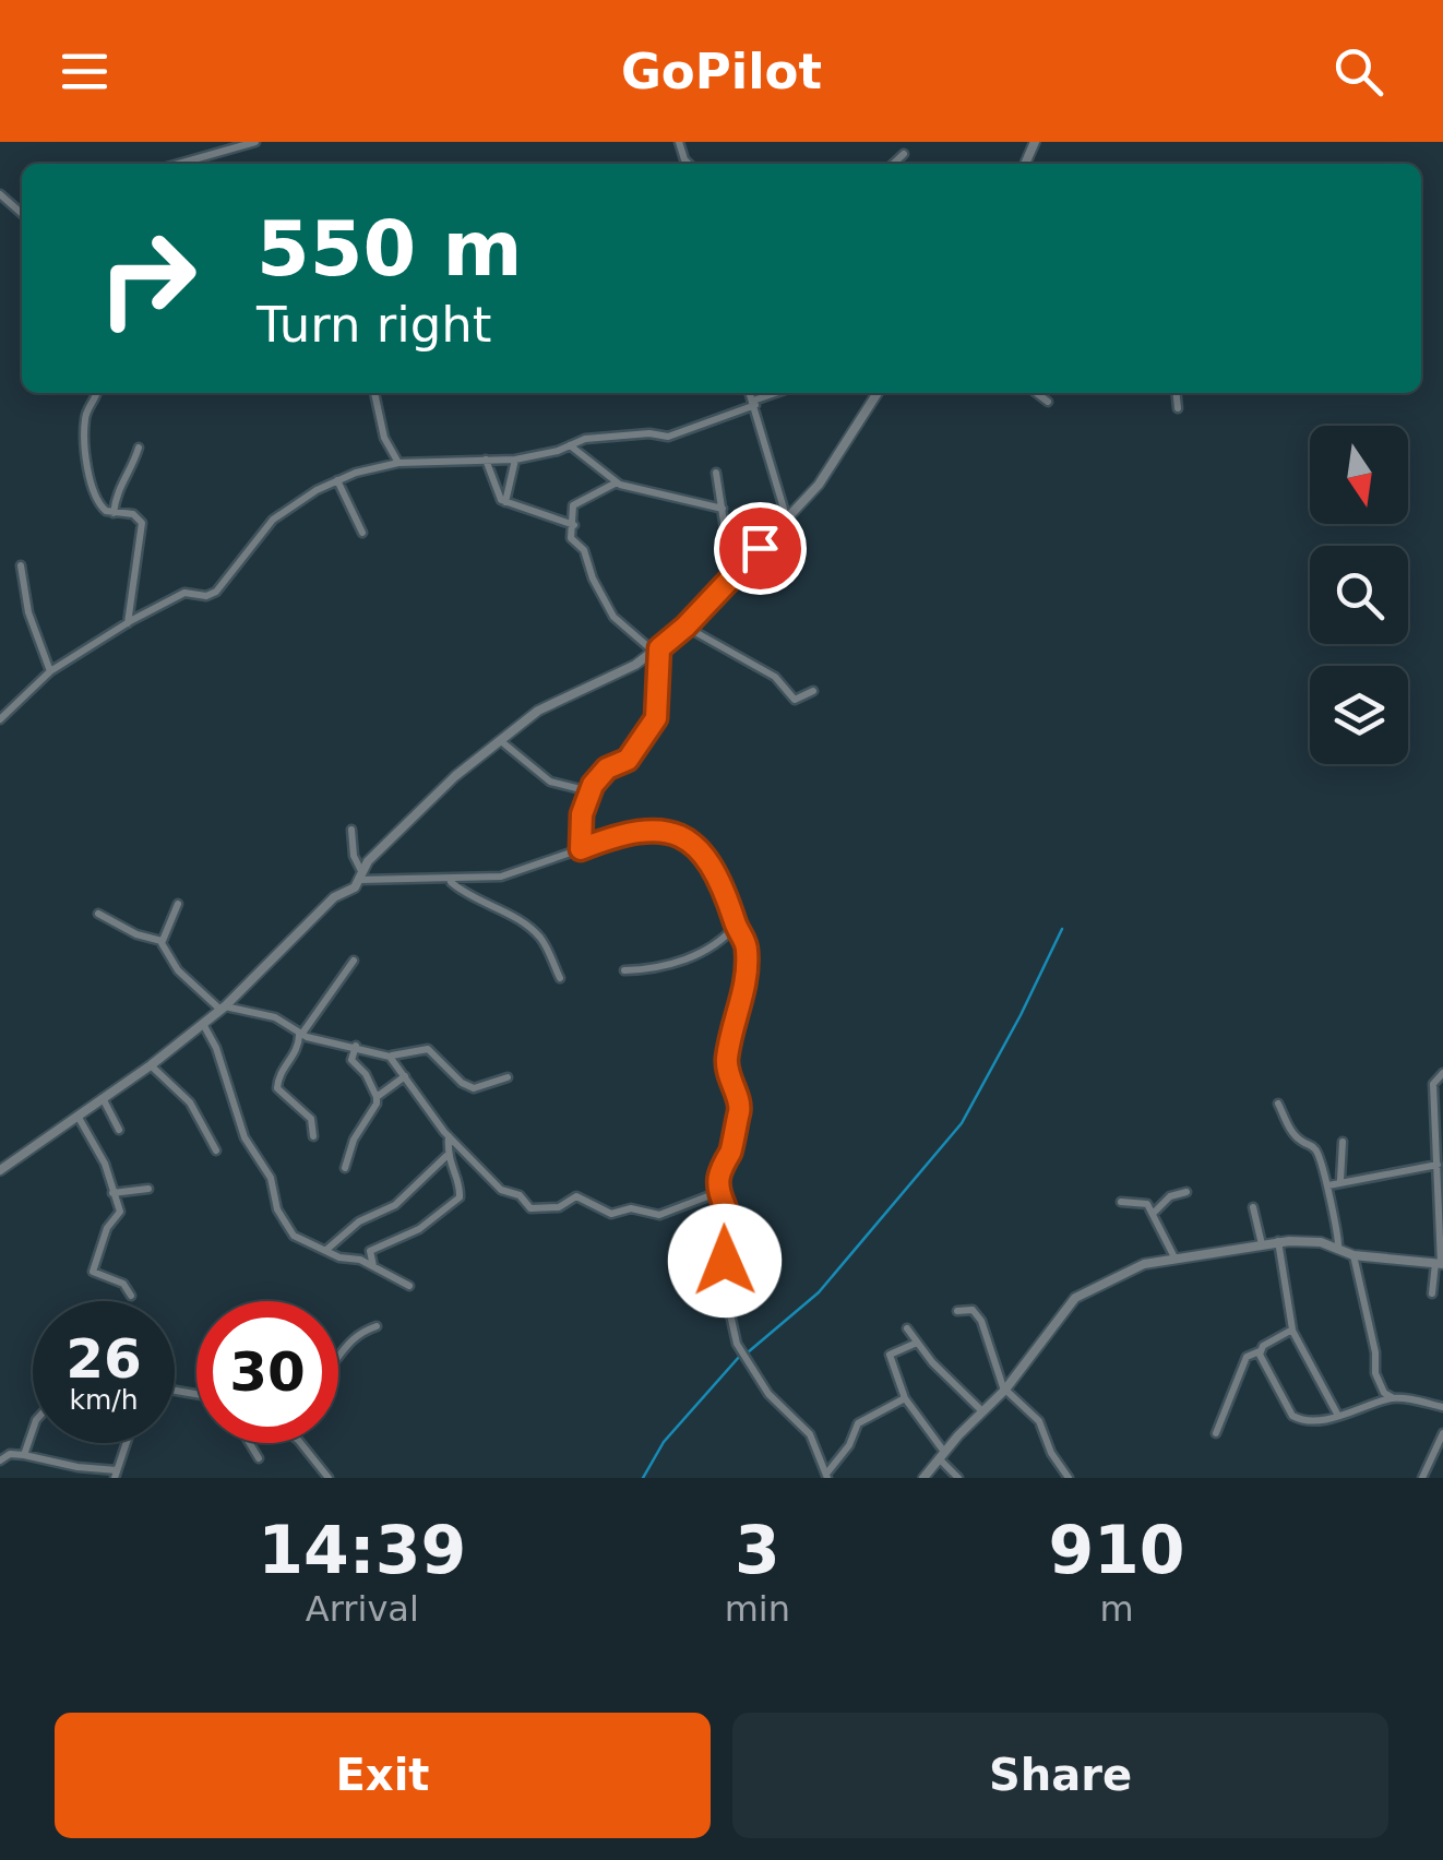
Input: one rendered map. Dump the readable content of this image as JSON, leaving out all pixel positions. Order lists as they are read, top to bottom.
{
  "north": "bottom",
  "page": {
    "header": "GoPilot",
    "turn": ["550 m", "Turn right"],
    "speed": "26 km/h",
    "limit": "30",
    "eta": [
      "14:39",
      "Arrival",
      "3",
      "min",
      "910",
      "m"
    ],
    "buttons": ["Exit", "Share"]
  }
}
